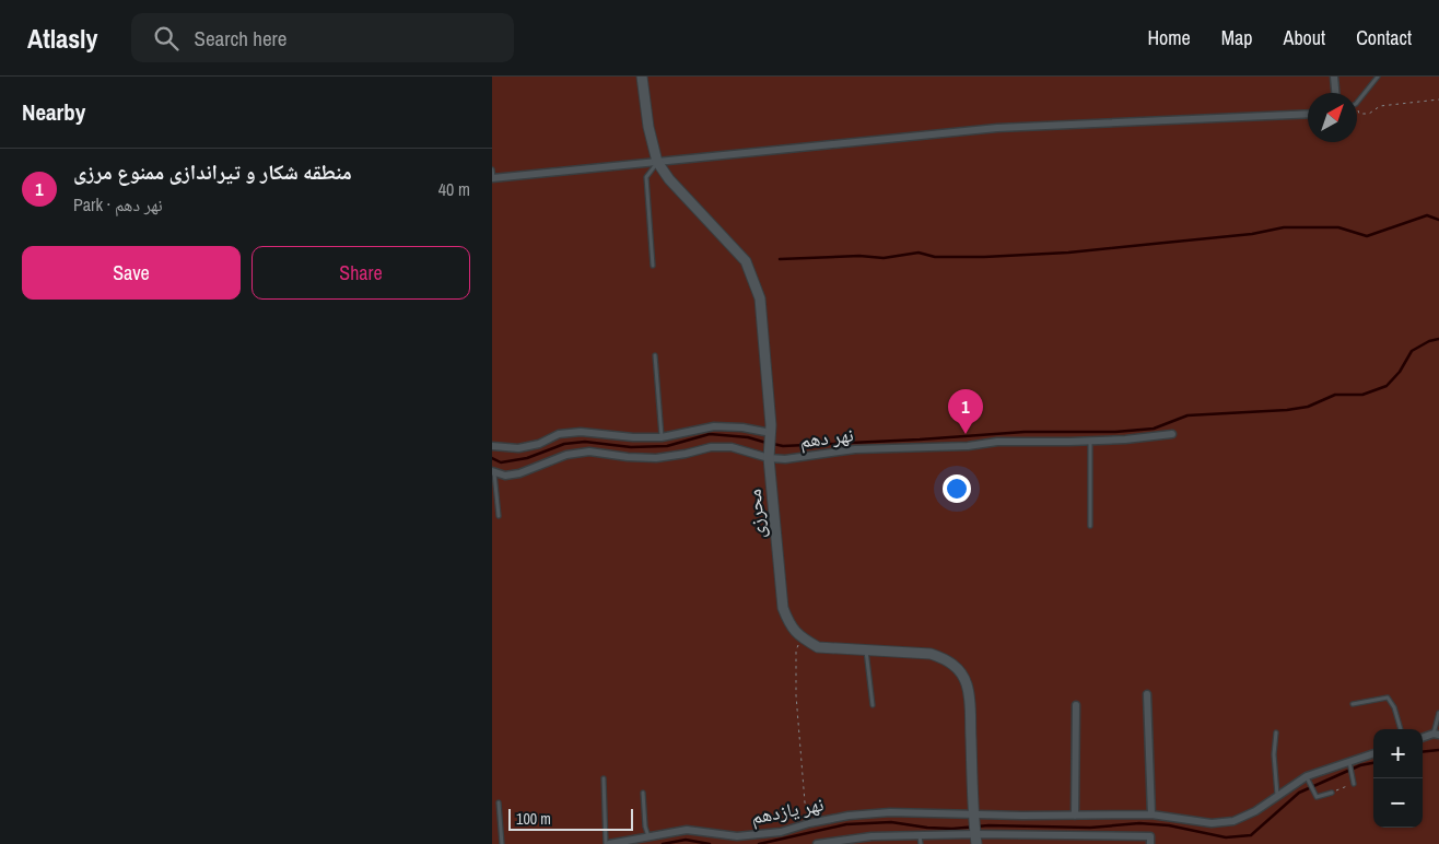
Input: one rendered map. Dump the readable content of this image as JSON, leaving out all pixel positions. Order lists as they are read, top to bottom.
{
  "streets": {
    "street": ["نهر دهم", "محرزی", "نهر یازدهم"]
  },
  "crossings": [
    ["نهر دهم", "محرزی"]
  ],
  "scale_bar": "100 m",
  "north": "top right",
  "page": {
    "header": "Atlasly",
    "search": "Search here",
    "nav": [
      "Home",
      "Map",
      "About",
      "Contact"
    ],
    "heading": "Nearby",
    "list": [
      {
        "mark": "1",
        "name": "منطقه شکار و تیراندازی ممنوع مرزی",
        "note": "Park · نهر دهم",
        "value": "40 m"
      }
    ],
    "buttons": ["Save", "Share"],
    "pins": "1",
    "map_buttons": ["+", "−"],
    "scale": "100 m"
  }
}
